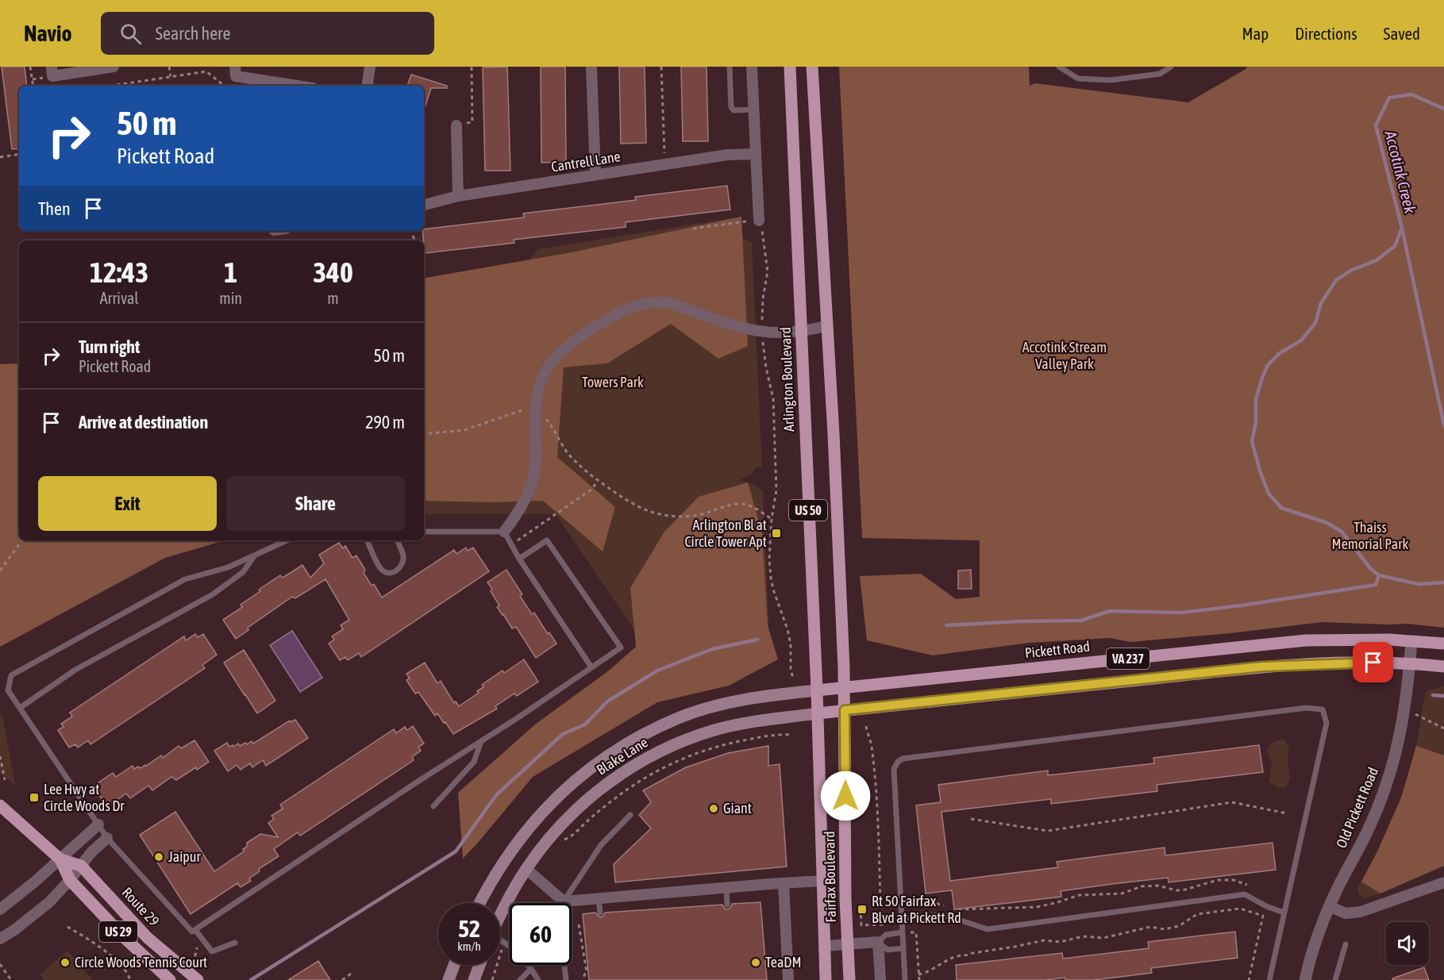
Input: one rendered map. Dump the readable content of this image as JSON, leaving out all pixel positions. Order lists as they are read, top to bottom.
{
  "streets": {
    "main road": [
      "Arlington Boulevard",
      "US 50",
      "Pickett Road",
      "VA 237",
      "Blake Lane",
      "Fairfax Boulevard",
      "Route 29",
      "US 29"
    ],
    "street": ["Cantrell Lane", "Old Pickett Road"]
  },
  "crossings": [
    ["Arlington Boulevard", "Pickett Road"],
    ["Arlington Boulevard", "Blake Lane"],
    ["Arlington Boulevard", "Fairfax Boulevard"],
    ["US 50", "Pickett Road"],
    ["US 50", "Fairfax Boulevard"],
    ["Pickett Road", "Blake Lane"],
    ["Pickett Road", "Old Pickett Road"],
    ["Pickett Road", "Fairfax Boulevard"],
    ["VA 237", "Blake Lane"],
    ["VA 237", "Old Pickett Road"],
    ["VA 237", "Fairfax Boulevard"],
    ["Blake Lane", "Fairfax Boulevard"],
    ["Route 29", "US 29"]
  ],
  "water": ["Accotink Creek"],
  "parks": ["Accotink Stream Valley Park", "Towers Park", "Thaiss Memorial Park"],
  "places": {
    "transit": ["Arlington Bl at Circle Tower Apt", "Lee Hwy at Circle Woods Dr", "Rt 50 Fairfax Blvd at Pickett Rd"],
    "other": [
      "Giant",
      "Jaipur",
      "Circle Woods Tennis Court",
      "TeaDM"
    ]
  },
  "page": {
    "header": "Navio",
    "search": "Search here",
    "nav": ["Map", "Directions", "Saved"],
    "turn": ["50 m", "Pickett Road"],
    "then": "Then",
    "eta": [
      "12:43",
      "Arrival",
      "1",
      "min",
      "340",
      "m"
    ],
    "list": [
      {
        "name": "Turn right",
        "note": "Pickett Road",
        "value": "50 m"
      },
      {
        "name": "Arrive at destination",
        "value": "290 m"
      }
    ],
    "buttons": ["Exit", "Share"],
    "speed": "52 km/h",
    "limit": "60"
  }
}
